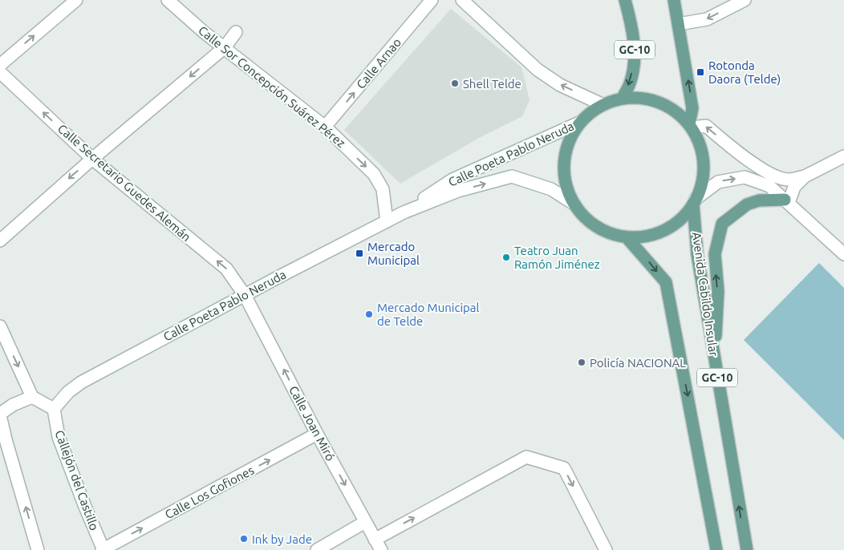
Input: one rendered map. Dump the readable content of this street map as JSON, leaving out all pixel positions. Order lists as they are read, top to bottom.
{
  "streets": {
    "main road": ["GC-10", "Avenida Cabildo Insular"],
    "street": [
      "Calle Arnao",
      "Calle Sor Concepción Suárez Pérez",
      "Calle Poeta Pablo Neruda",
      "Calle Secretario Guedes Alemán",
      "Calle Joan Miró",
      "Callejón del Castillo",
      "Calle Los Gofiones"
    ]
  },
  "crossings": [
    ["GC-10", "Calle Poeta Pablo Neruda"],
    ["GC-10", "Avenida Cabildo Insular"],
    ["Calle Arnao", "Calle Sor Concepción Suárez Pérez"],
    ["Calle Sor Concepción Suárez Pérez", "Calle Poeta Pablo Neruda"],
    ["Calle Poeta Pablo Neruda", "Calle Secretario Guedes Alemán"],
    ["Calle Poeta Pablo Neruda", "Avenida Cabildo Insular"],
    ["Calle Poeta Pablo Neruda", "Calle Joan Miró"],
    ["Calle Poeta Pablo Neruda", "Callejón del Castillo"],
    ["Calle Secretario Guedes Alemán", "Calle Joan Miró"],
    ["Calle Joan Miró", "Calle Los Gofiones"],
    ["Callejón del Castillo", "Calle Los Gofiones"]
  ],
  "one_way": [
    "Calle Arnao",
    "Calle Sor Concepción Suárez Pérez",
    "Calle Secretario Guedes Alemán",
    "Calle Los Gofiones"
  ],
  "places": {
    "transit": ["Rotonda Daora (Telde)", "Mercado Municipal"],
    "other": [
      "Shell Telde",
      "Teatro Juan Ramón Jiménez",
      "Mercado Municipal de Telde",
      "Policía NACIONAL",
      "Ink by Jade"
    ]
  }
}
